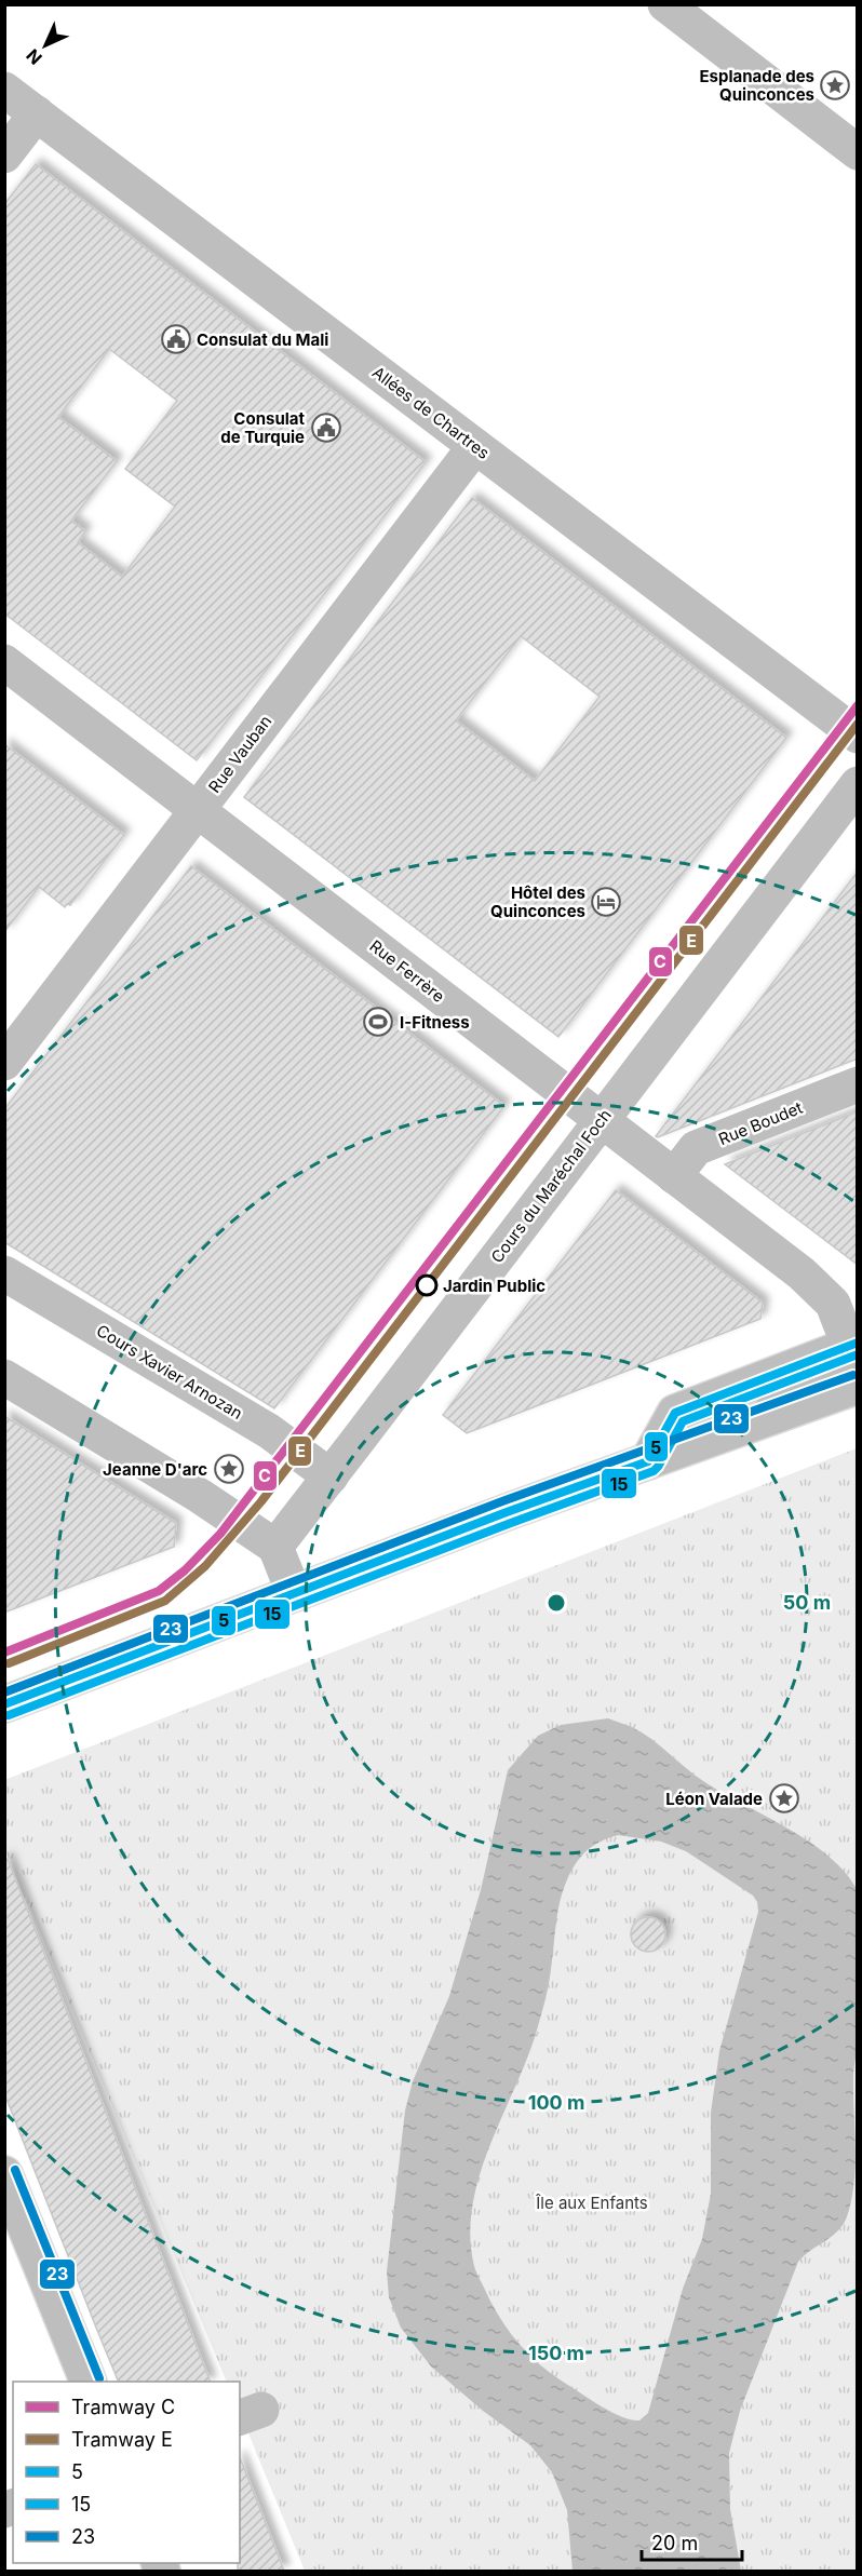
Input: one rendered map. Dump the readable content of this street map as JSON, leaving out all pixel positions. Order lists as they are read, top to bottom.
{
  "streets": {
    "street": [
      "Allées de Chartres",
      "Rue Vauban",
      "Rue Ferrère",
      "Rue Boudet",
      "Cours du Maréchal Foch",
      "Cours Xavier Arnozan"
    ]
  },
  "crossings": [
    ["Allées de Chartres", "Rue Vauban"],
    ["Rue Vauban", "Rue Ferrère"],
    ["Rue Ferrère", "Rue Boudet"],
    ["Rue Ferrère", "Cours du Maréchal Foch"],
    ["Cours du Maréchal Foch", "Cours Xavier Arnozan"]
  ],
  "parks": ["Île aux Enfants"],
  "places": {
    "place": ["Esplanade des Quinconces", "Jeanne D'arc", "Léon Valade"],
    "public building": ["Consulat du Mali", "Consulat de Turquie"],
    "hotel": ["Hôtel des Quinconces"],
    "sports": ["I-Fitness"],
    "other": ["Jardin Public"]
  },
  "lines": [
    "tram line C",
    "tram line E",
    "transit line 5",
    "transit line 15",
    "transit line 23"
  ],
  "legend": [
    "Tramway C",
    "Tramway E",
    "5",
    "15",
    "23"
  ],
  "scale_bar": "20 m",
  "north": "bottom left",
  "rings": ["50 m", "100 m", "150 m"]
}
